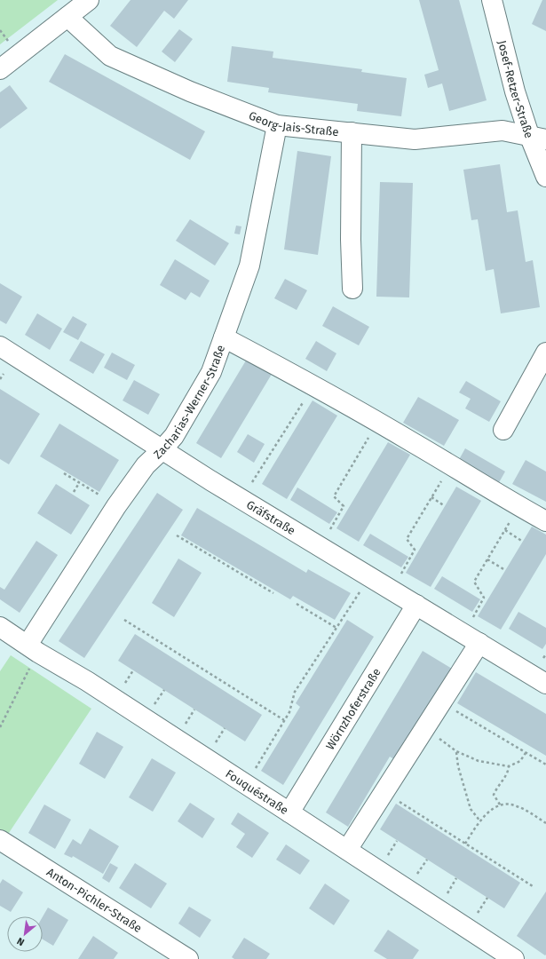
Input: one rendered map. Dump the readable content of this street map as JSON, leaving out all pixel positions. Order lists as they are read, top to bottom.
{
  "streets": {
    "street": [
      "Josef-Retzer-Straße",
      "Georg-Jais-Straße",
      "Zacharias-Werner-Straße",
      "Gräfstraße",
      "Wörnzhoferstraße",
      "Fouquéstraße",
      "Anton-Pichler-Straße"
    ]
  },
  "crossings": [
    ["Josef-Retzer-Straße", "Georg-Jais-Straße"],
    ["Georg-Jais-Straße", "Zacharias-Werner-Straße"],
    ["Zacharias-Werner-Straße", "Gräfstraße"],
    ["Zacharias-Werner-Straße", "Fouquéstraße"],
    ["Gräfstraße", "Wörnzhoferstraße"],
    ["Wörnzhoferstraße", "Fouquéstraße"]
  ],
  "north": "bottom left"
}
